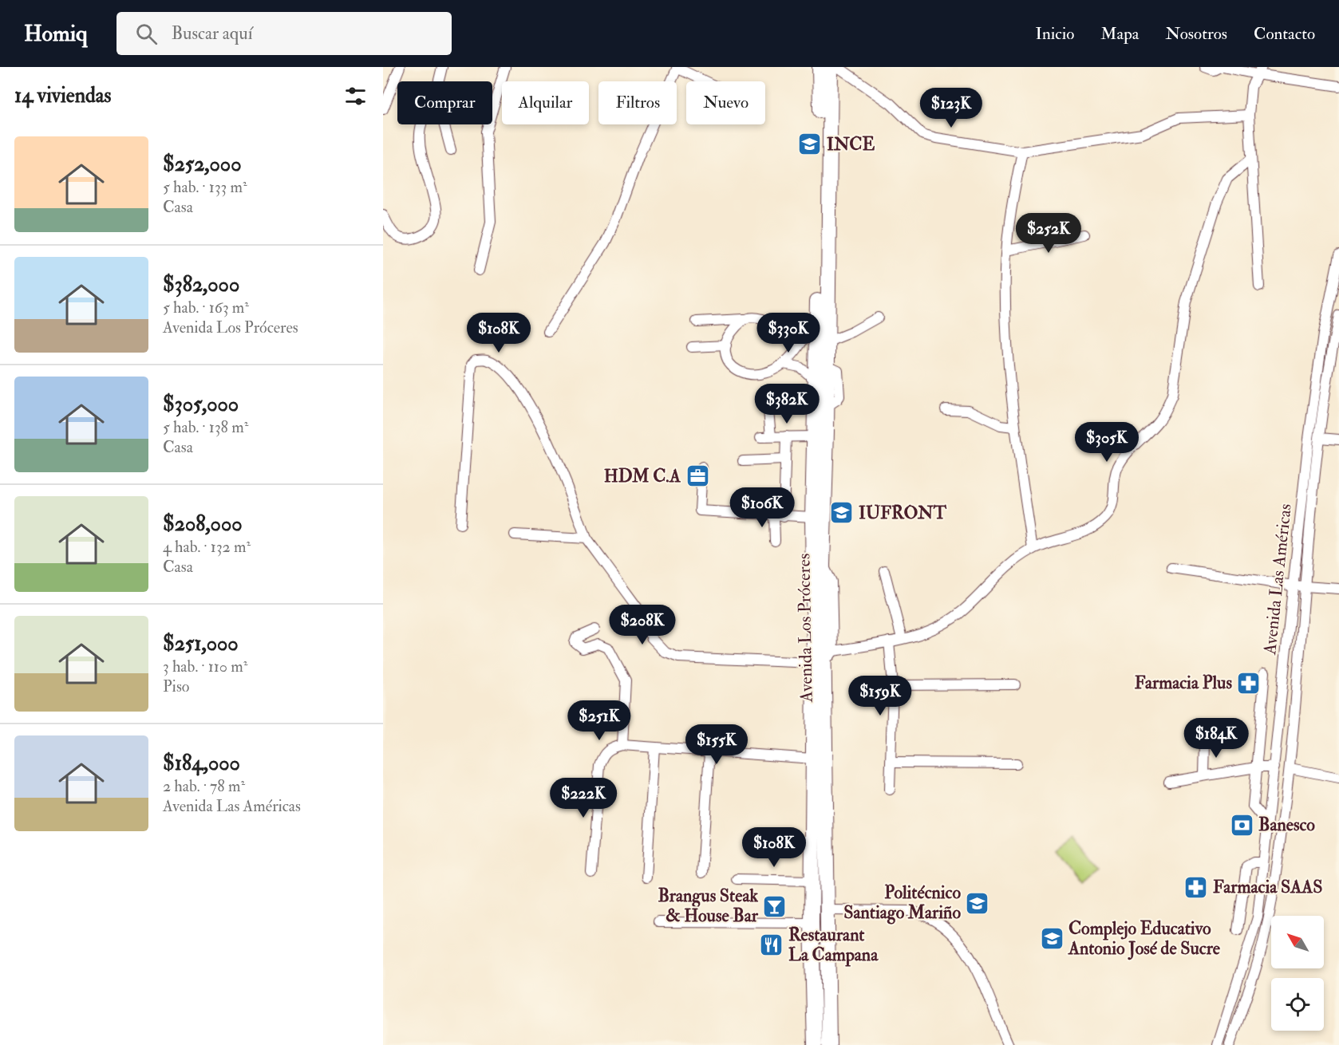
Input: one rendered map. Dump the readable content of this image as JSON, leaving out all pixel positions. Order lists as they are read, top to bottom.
{
  "streets": {
    "highway": ["Avenida Los Próceres"],
    "street": ["Avenida Las Américas"]
  },
  "places": {
    "school or university": [
      "INCE",
      "IUFRONT",
      "Politécnico Santiago Mariño",
      "Complejo Educativo Antonio José de Sucre"
    ],
    "office": ["HDM C.A"],
    "pharmacy": ["Farmacia Plus", "Farmacia SAAS"],
    "bank": ["Banesco"],
    "bar": ["Brangus Steak & House Bar"],
    "restaurant": ["Restaurant La Campana"]
  },
  "north": "top left",
  "page": {
    "header": "Homiq",
    "search": "Buscar aquí",
    "nav": [
      "Inicio",
      "Mapa",
      "Nosotros",
      "Contacto"
    ],
    "heading": "14 viviendas",
    "chip": [
      "Comprar",
      "Alquilar",
      "Filtros",
      "Nuevo"
    ],
    "price": [
      "$123K",
      "$252K",
      "$108K",
      "$330K",
      "$382K",
      "$305K",
      "$106K",
      "$208K",
      "$159K",
      "$251K",
      "$184K",
      "$155K",
      "$222K",
      "$108K"
    ],
    "list": [
      {
        "name": "$252,000",
        "note": "5 hab. · 133 m² · Casa"
      },
      {
        "name": "$382,000",
        "note": "5 hab. · 163 m² · Avenida Los Próceres"
      },
      {
        "name": "$305,000",
        "note": "5 hab. · 138 m² · Casa"
      },
      {
        "name": "$208,000",
        "note": "4 hab. · 132 m² · Casa"
      },
      {
        "name": "$251,000",
        "note": "3 hab. · 110 m² · Piso"
      },
      {
        "name": "$184,000",
        "note": "2 hab. · 78 m² · Avenida Las Américas"
      }
    ]
  }
}
